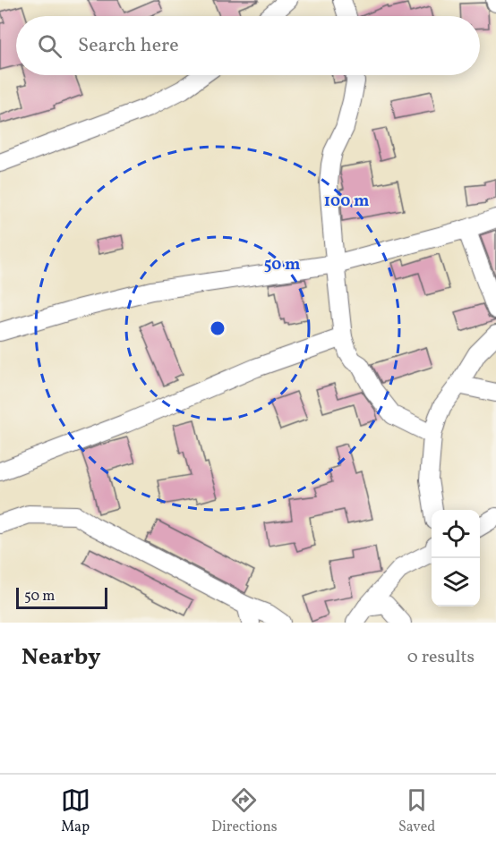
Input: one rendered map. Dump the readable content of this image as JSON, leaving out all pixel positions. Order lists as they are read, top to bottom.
{
  "scale_bar": "50 m",
  "page": {
    "search": "Search here",
    "scale": "50 m",
    "heading": ["Nearby", "0 results"],
    "nav": ["Map", "Directions", "Saved"]
  },
  "rings": ["100 m", "50 m"]
}
